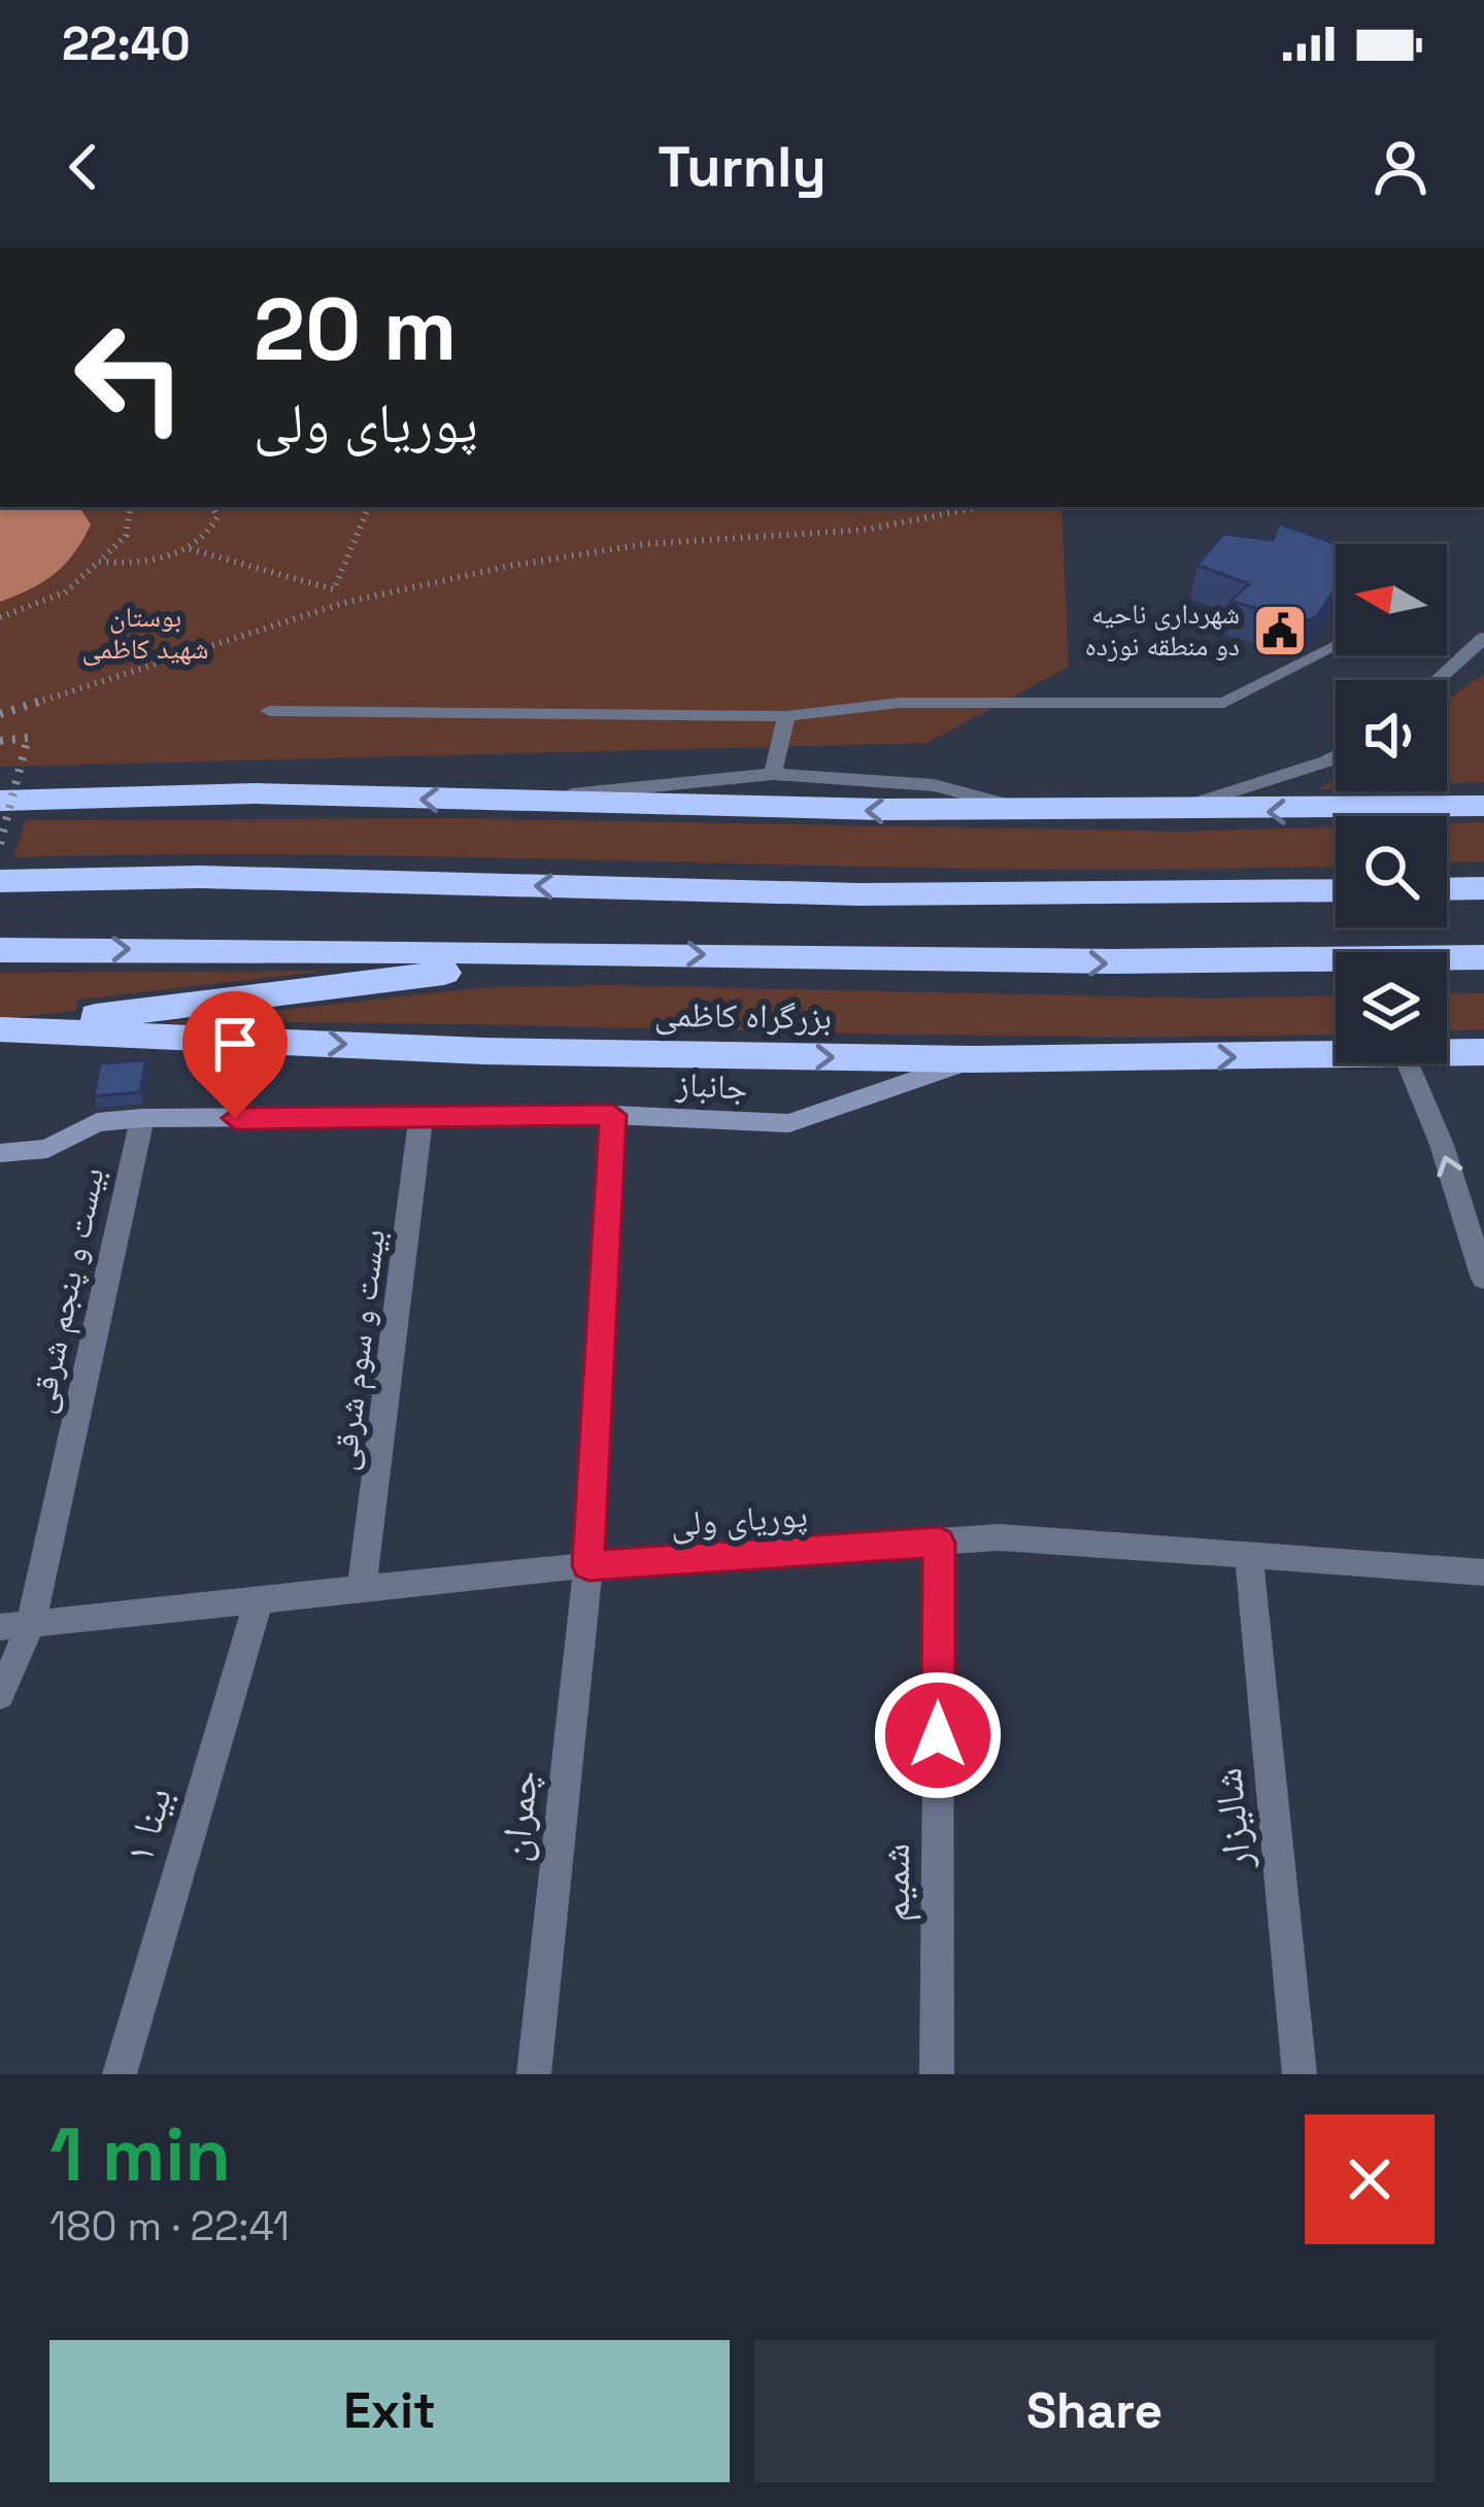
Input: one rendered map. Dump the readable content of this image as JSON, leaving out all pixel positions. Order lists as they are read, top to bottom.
{
  "streets": {
    "highway": ["بزرگراه کاظمی"],
    "street": [
      "جانباز",
      "بیست و پنجم شرقی",
      "بیست و سوم شرقی",
      "پوریای ولی",
      "چمران",
      "شالیزار",
      "بینا ۱",
      "شمیم"
    ]
  },
  "crossings": [
    ["بزرگراه کاظمی", "جانباز"],
    ["جانباز", "بیست و پنجم شرقی"],
    ["جانباز", "بیست و سوم شرقی"],
    ["جانباز", "چمران"],
    ["بیست و پنجم شرقی", "پوریای ولی"],
    ["بیست و سوم شرقی", "پوریای ولی"],
    ["پوریای ولی", "چمران"],
    ["پوریای ولی", "شالیزار"],
    ["پوریای ولی", "بینا ۱"],
    ["پوریای ولی", "شمیم"]
  ],
  "parks": ["بوستان شهید کاظمی"],
  "places": {
    "public building": ["شهرداری ناحیه دو منطقه نوزده"]
  },
  "north": "left",
  "page": {
    "status": "22:40",
    "header": "Turnly",
    "turn": ["20 m", "پوریای ولی"],
    "heading": ["1 min", "180 m · 22:41"],
    "buttons": ["Exit", "Share"]
  }
}
